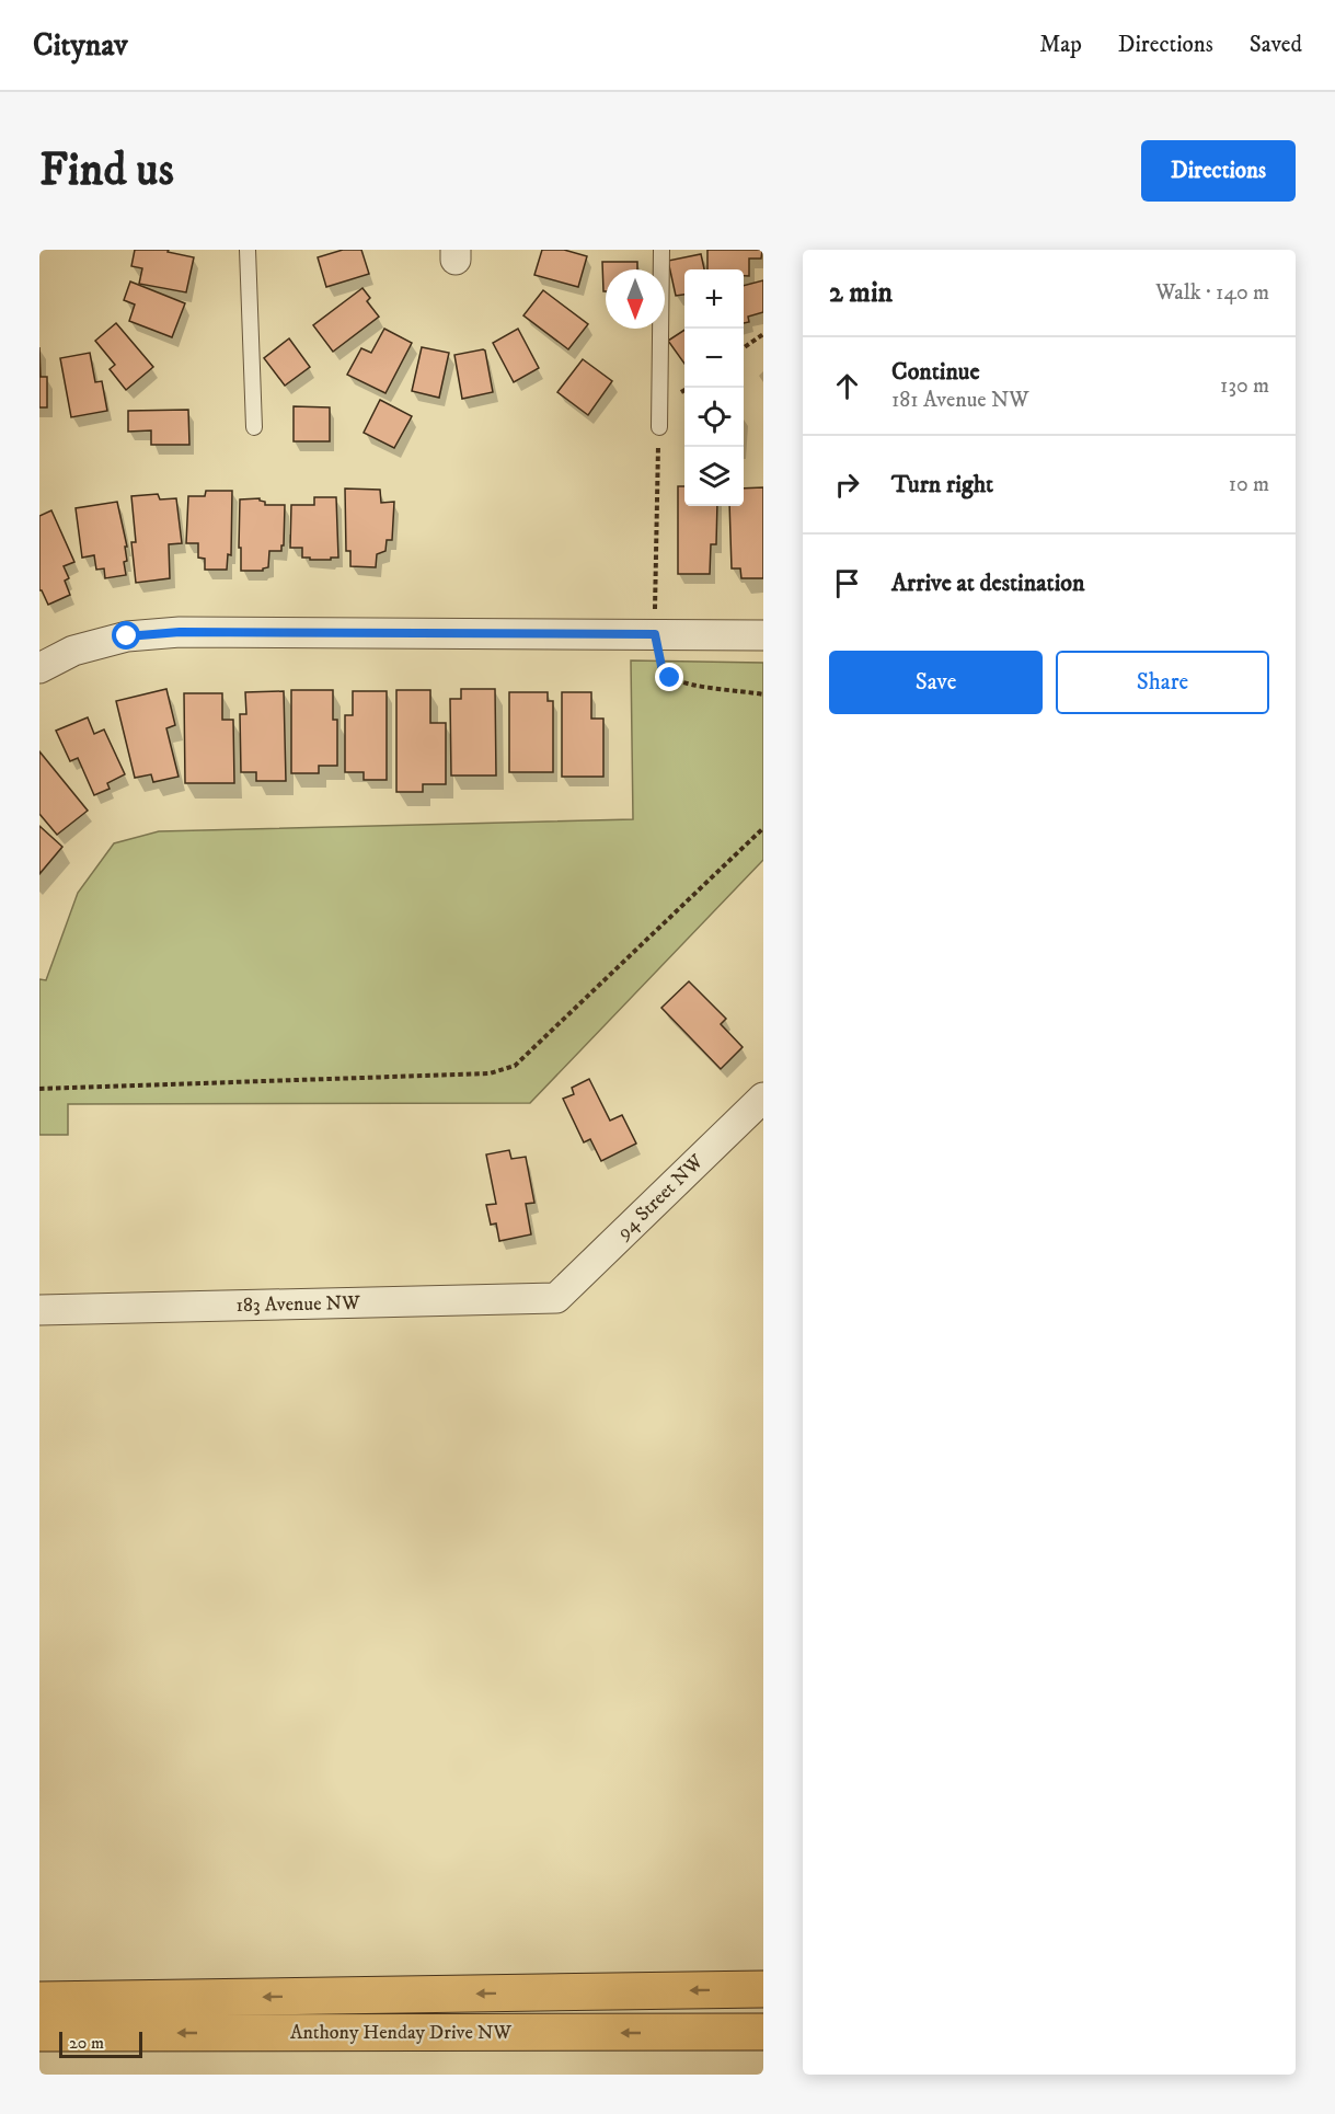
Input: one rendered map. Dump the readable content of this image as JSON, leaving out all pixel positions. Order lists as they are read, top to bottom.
{
  "streets": {
    "highway": ["Anthony Henday Drive NW"],
    "street": ["94 Street NW", "183 Avenue NW"]
  },
  "crossings": [
    ["94 Street NW", "183 Avenue NW"]
  ],
  "scale_bar": "20 m",
  "north": "bottom",
  "page": {
    "header": "Citynav",
    "nav": ["Map", "Directions", "Saved"],
    "buttons": [
      "Directions",
      ["Save", "Share"]
    ],
    "title": "Find us",
    "heading": ["2 min", "Walk · 140 m"],
    "map_buttons": ["+", "−"],
    "list": [
      ["Continue", "181 Avenue NW", "130 m"],
      ["Turn right", "10 m"],
      "Arrive at destination"
    ],
    "scale": "20 m"
  }
}
